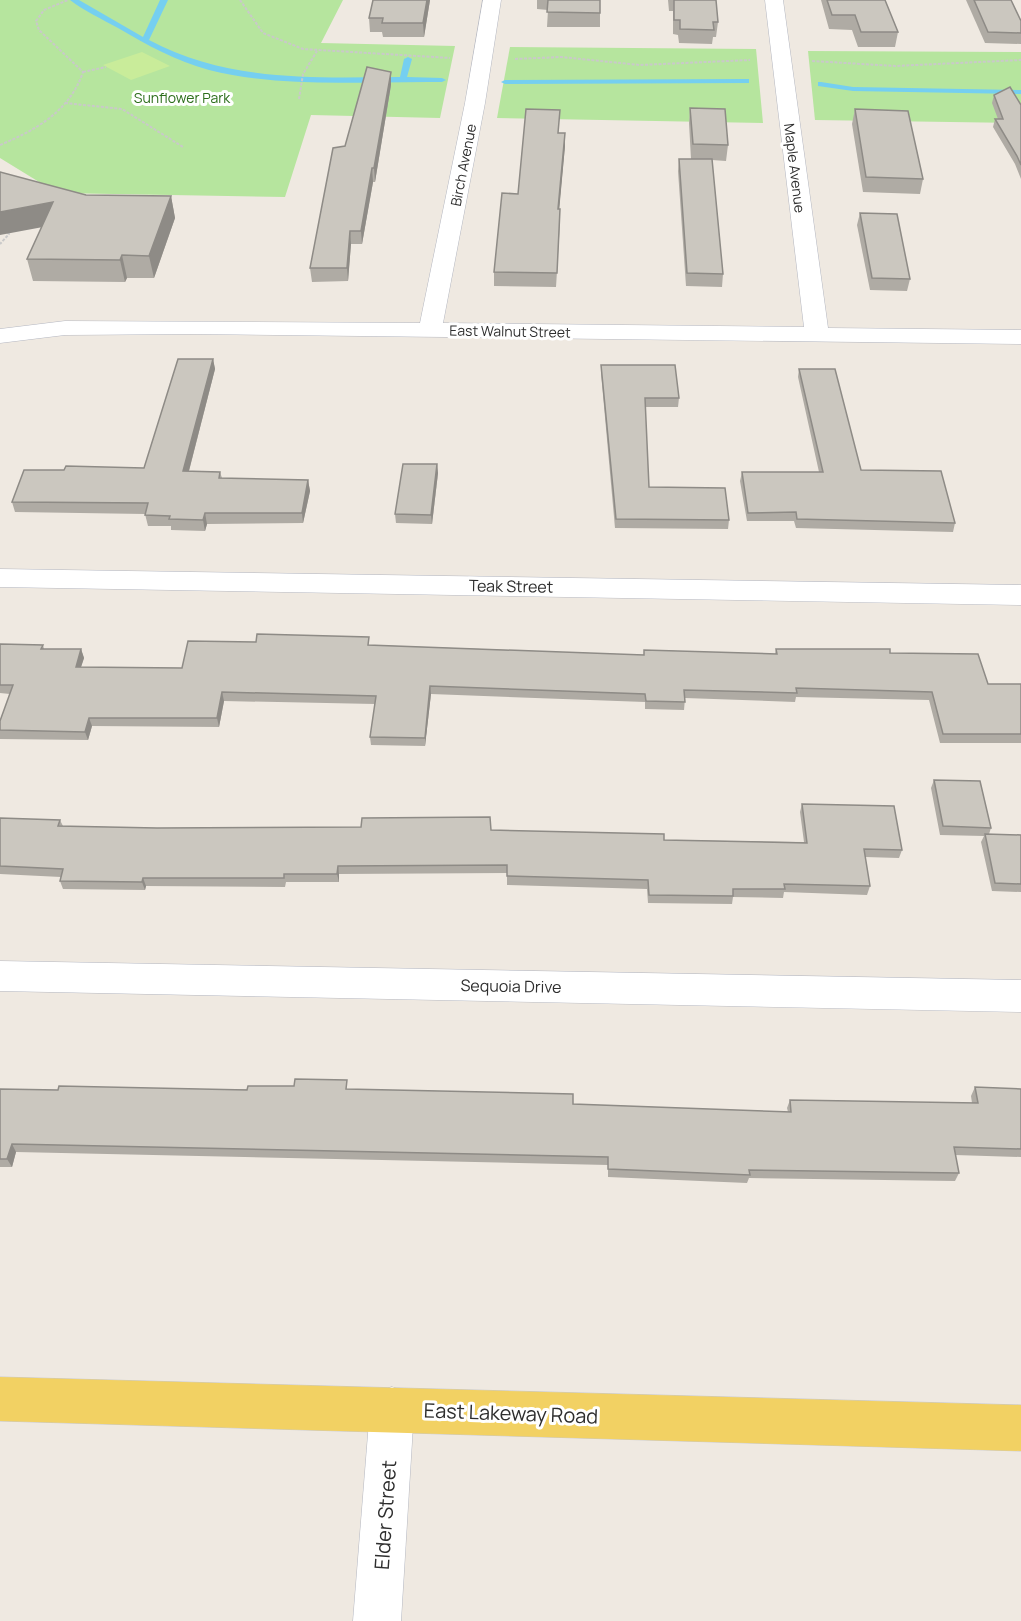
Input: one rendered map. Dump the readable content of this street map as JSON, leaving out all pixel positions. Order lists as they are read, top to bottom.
{
  "streets": {
    "main road": ["East Lakeway Road"],
    "street": [
      "Birch Avenue",
      "Maple Avenue",
      "East Walnut Street",
      "Teak Street",
      "Sequoia Drive",
      "Elder Street"
    ]
  },
  "crossings": [
    ["Birch Avenue", "East Walnut Street"],
    ["Maple Avenue", "East Walnut Street"],
    ["East Lakeway Road", "Elder Street"]
  ],
  "parks": ["Sunflower Park"]
}
